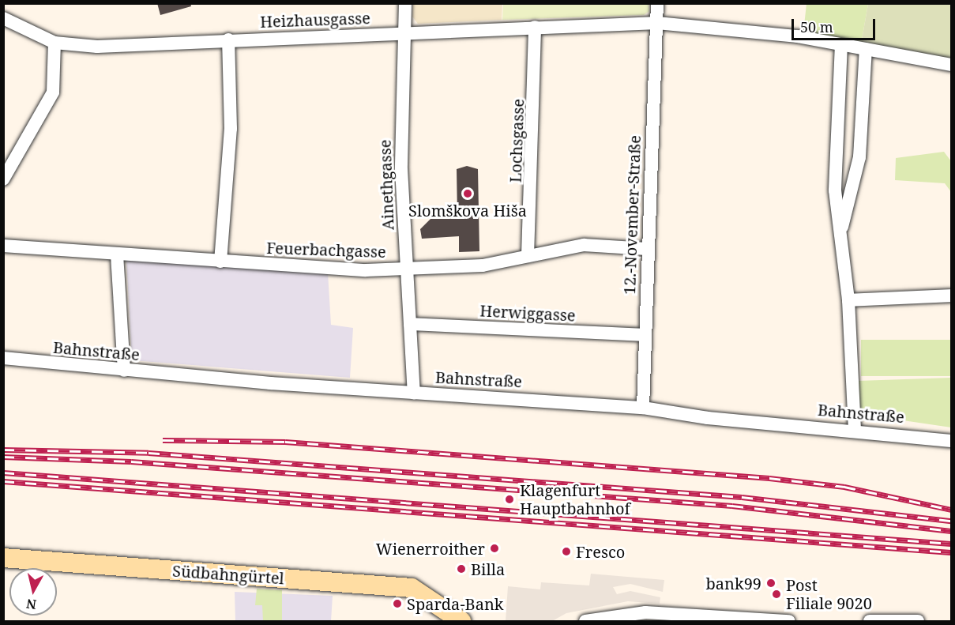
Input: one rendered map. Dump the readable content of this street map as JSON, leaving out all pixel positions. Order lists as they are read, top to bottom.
{
  "streets": {
    "street": [
      "Heizhausgasse",
      "Lochsgasse",
      "Ainethgasse",
      "12.-November-Straße",
      "Feuerbachgasse",
      "Herwiggasse",
      "Bahnstraße",
      "Südbahngürtel"
    ]
  },
  "crossings": [
    ["Heizhausgasse", "Lochsgasse"],
    ["Heizhausgasse", "Ainethgasse"],
    ["Heizhausgasse", "12.-November-Straße"],
    ["Lochsgasse", "Feuerbachgasse"],
    ["Ainethgasse", "Feuerbachgasse"],
    ["Ainethgasse", "Herwiggasse"],
    ["Ainethgasse", "Bahnstraße"],
    ["12.-November-Straße", "Feuerbachgasse"],
    ["12.-November-Straße", "Herwiggasse"],
    ["12.-November-Straße", "Bahnstraße"]
  ],
  "places": [
    "Slomškova Hiša",
    "Klagenfurt Hauptbahnhof",
    "Wienerroither",
    "Fresco",
    "Billa",
    "bank99",
    "Post Filiale 9020",
    "Sparda-Bank"
  ],
  "scale_bar": "50 m",
  "north": "bottom"
}
